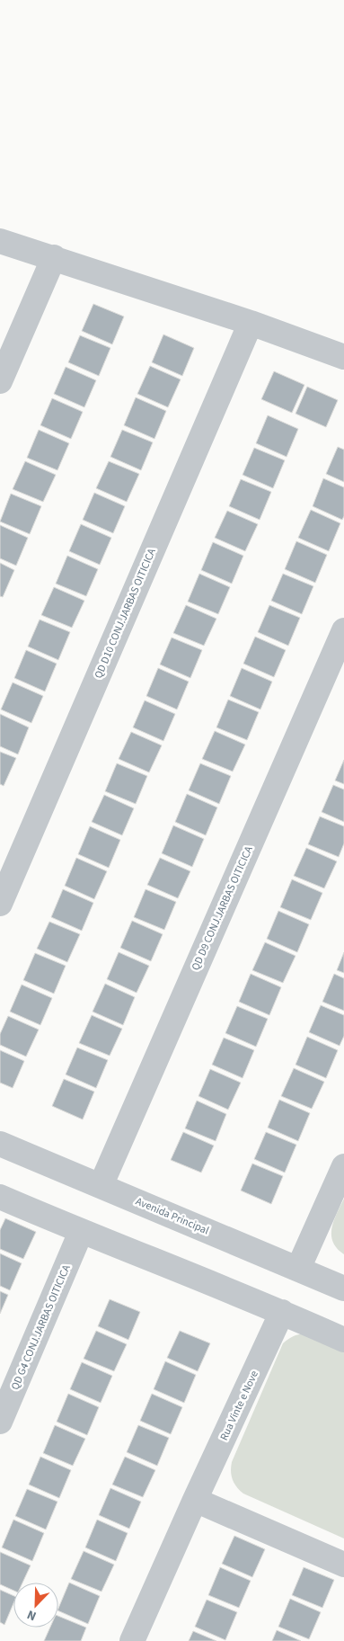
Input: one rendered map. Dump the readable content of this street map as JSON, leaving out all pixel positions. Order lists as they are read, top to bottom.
{
  "streets": {
    "street": [
      "QD D10 CONJ.JARBAS OITICICA",
      "QD D9 CONJ.JARBAS OITICICA",
      "Avenida Principal",
      "QD G4 CONJ.JARBAS OITICICA",
      "Rua Vinte e Nove"
    ]
  },
  "crossings": [
    ["QD D9 CONJ.JARBAS OITICICA", "Avenida Principal"]
  ],
  "north": "bottom left"
}
